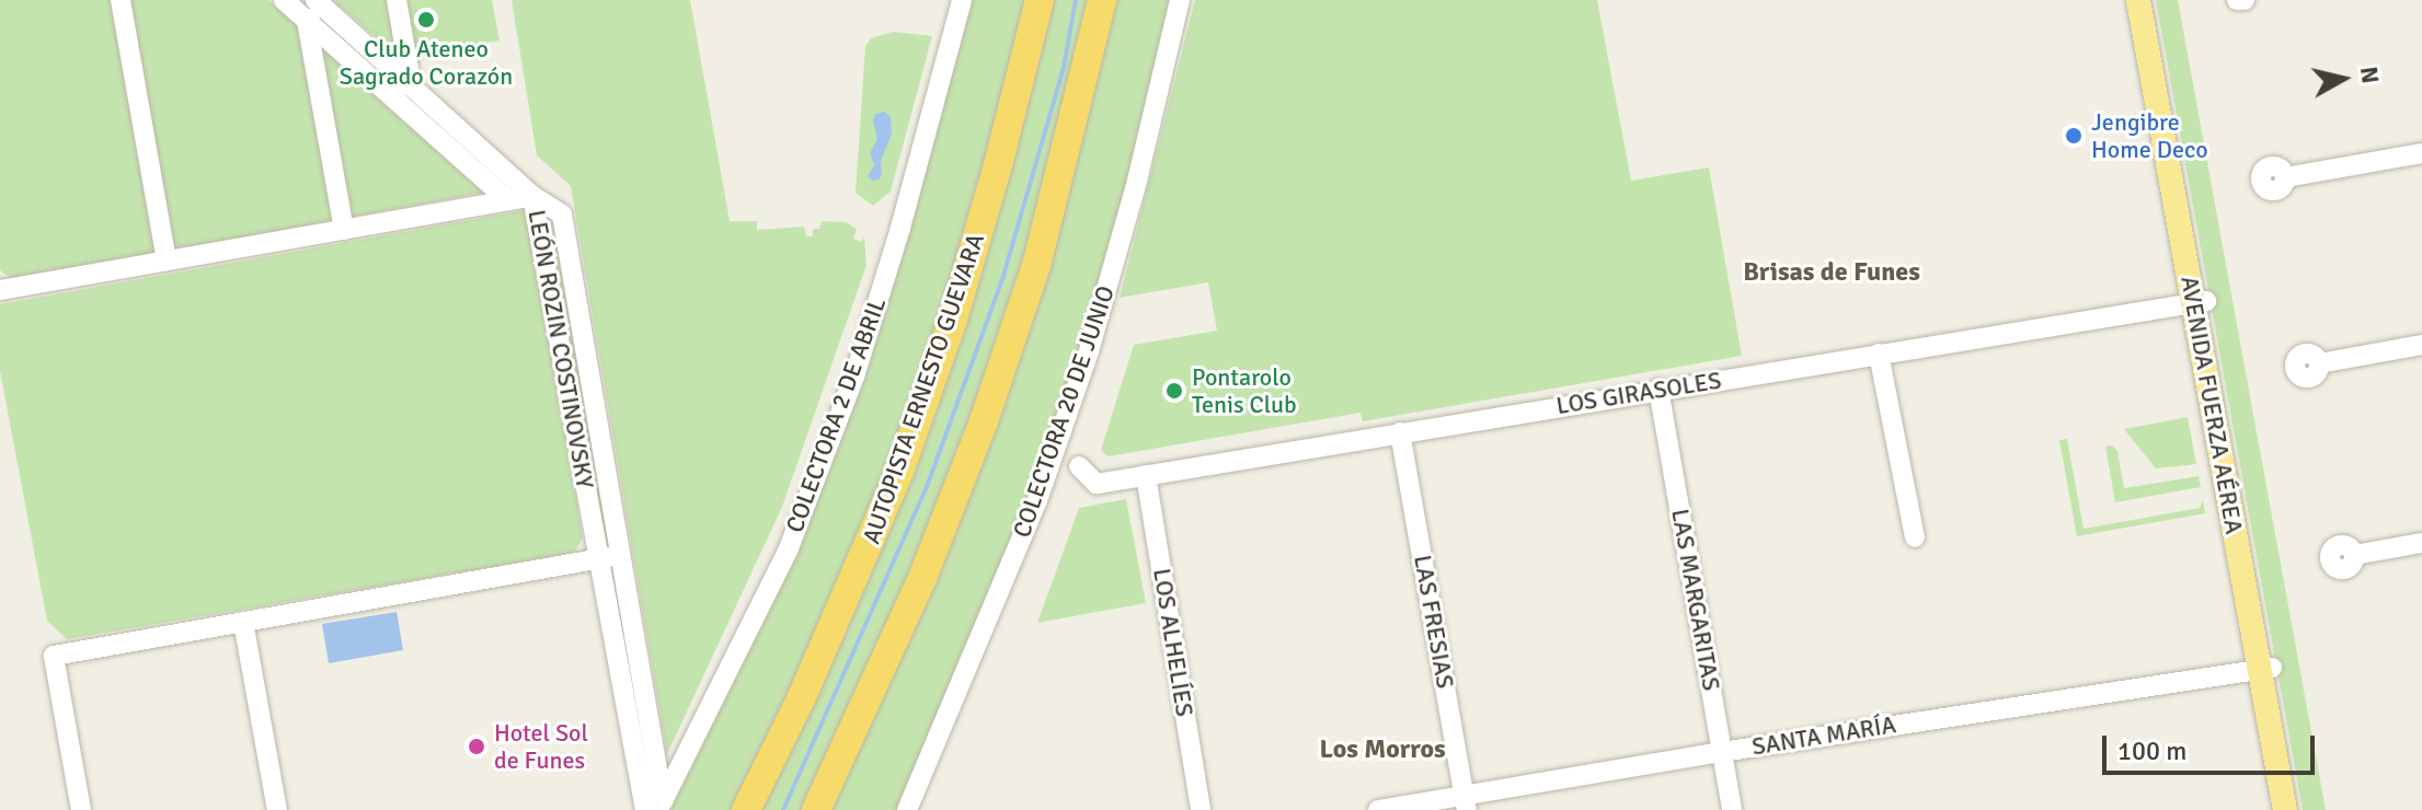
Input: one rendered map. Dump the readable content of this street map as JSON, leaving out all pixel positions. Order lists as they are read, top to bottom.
{
  "streets": {
    "highway": ["AUTOPISTA ERNESTO GUEVARA"],
    "main road": ["AVENIDA FUERZA AÉREA"],
    "street": [
      "LEÓN ROZIN COSTINOVSKY",
      "LOS GIRASOLES",
      "COLECTORA 20 DE JUNIO",
      "COLECTORA 2 DE ABRIL",
      "LAS MARGARITAS",
      "LAS FRESIAS",
      "LOS ALHELÍES",
      "SANTA MARÍA"
    ]
  },
  "crossings": [
    ["LEÓN ROZIN COSTINOVSKY", "COLECTORA 2 DE ABRIL"],
    ["LOS GIRASOLES", "AVENIDA FUERZA AÉREA"],
    ["LOS GIRASOLES", "LAS MARGARITAS"],
    ["LOS GIRASOLES", "LAS FRESIAS"],
    ["LOS GIRASOLES", "LOS ALHELÍES"],
    ["AVENIDA FUERZA AÉREA", "SANTA MARÍA"],
    ["LAS MARGARITAS", "SANTA MARÍA"],
    ["LAS FRESIAS", "SANTA MARÍA"]
  ],
  "districts": ["Brisas de Funes", "Los Morros"],
  "places": [
    "Club Ateneo Sagrado Corazón",
    "Jengibre Home Deco",
    "Pontarolo Tenis Club",
    "Hotel Sol de Funes"
  ],
  "scale_bar": "100 m",
  "north": "right"
}
